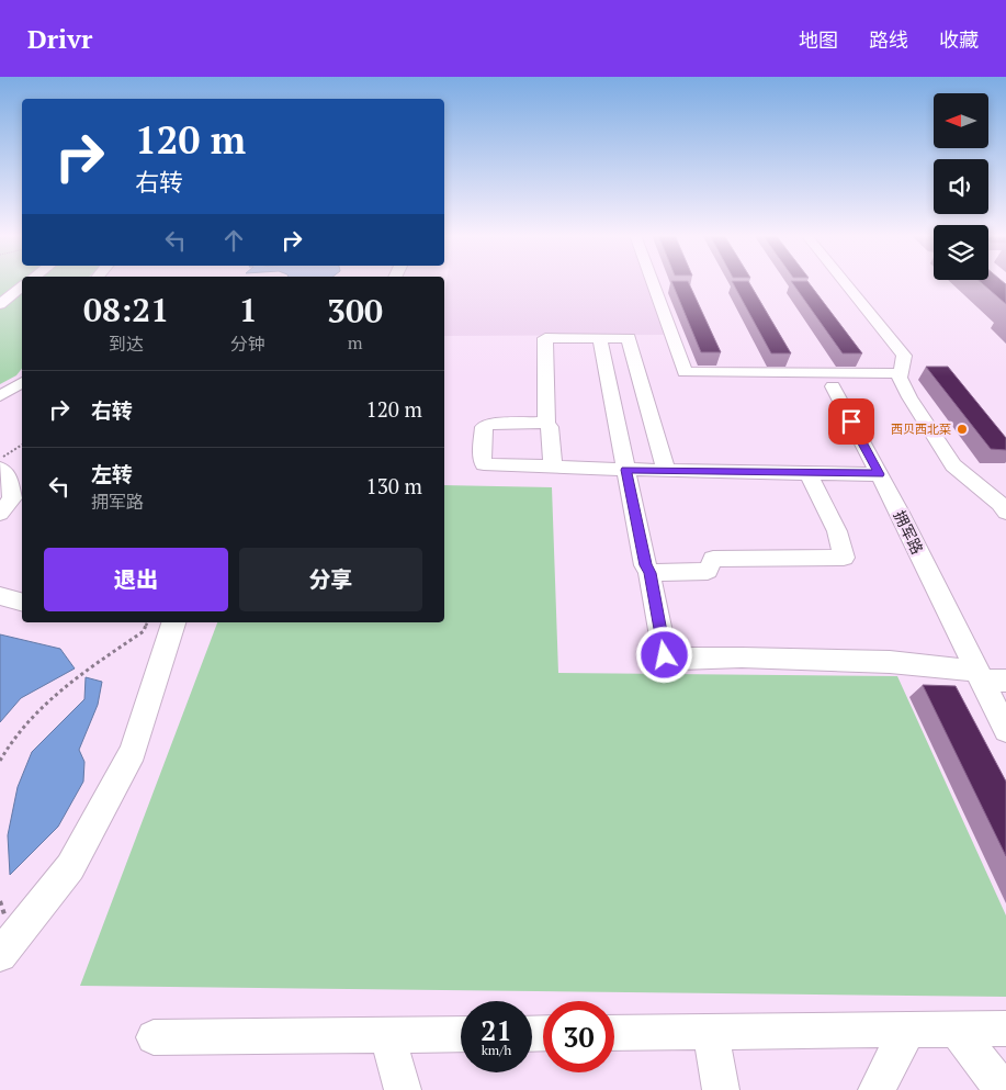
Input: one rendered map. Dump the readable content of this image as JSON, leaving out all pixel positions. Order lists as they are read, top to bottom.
{
  "streets": {
    "street": ["拥军路"]
  },
  "places": ["西贝西北菜"],
  "north": "left",
  "page": {
    "header": "Drivr",
    "nav": ["地图", "路线", "收藏"],
    "turn": ["120 m", "右转"],
    "eta": [
      "08:21",
      "到达",
      "1",
      "分钟",
      "300",
      "m"
    ],
    "list": [
      {
        "name": "右转",
        "value": "120 m"
      },
      {
        "name": "左转",
        "note": "拥军路",
        "value": "130 m"
      }
    ],
    "buttons": ["退出", "分享"],
    "speed": "21 km/h",
    "limit": "30"
  }
}
